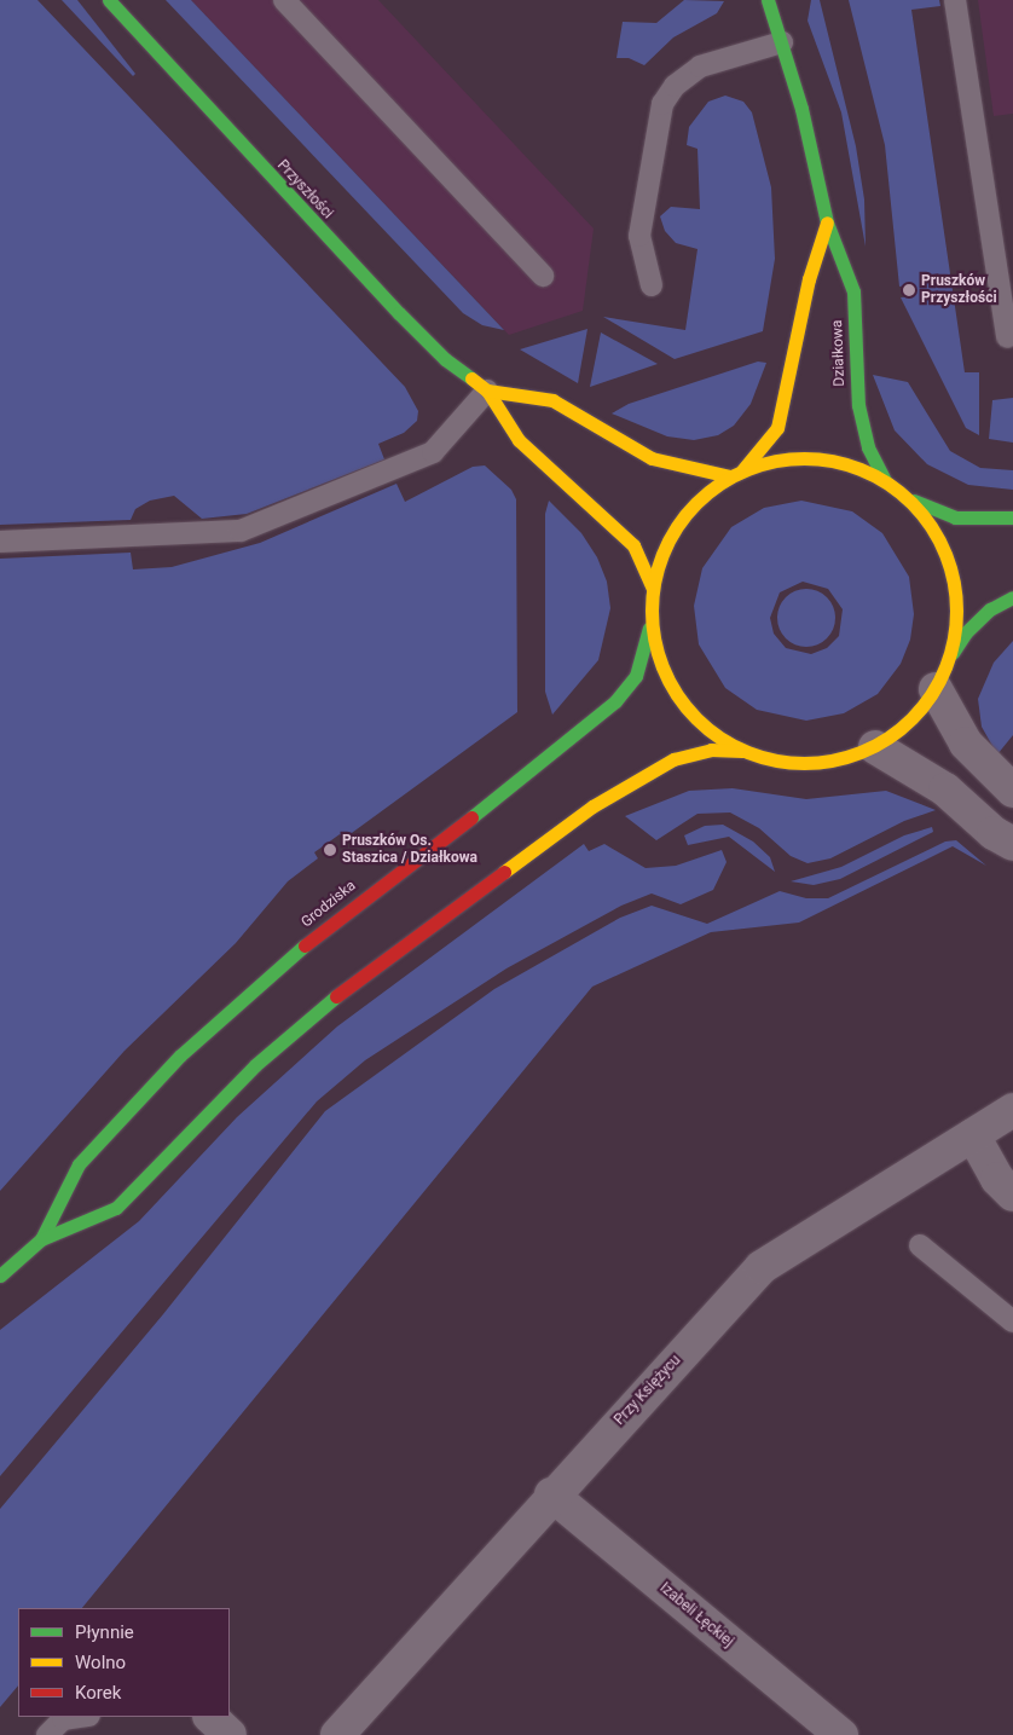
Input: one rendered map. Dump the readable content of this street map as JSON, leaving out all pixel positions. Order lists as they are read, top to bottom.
{
  "streets": {
    "main road": ["Przyszłości", "Działkowa", "Grodziska"],
    "street": ["Przy Księżycu", "Izabeli Łęckiej"]
  },
  "crossings": [
    ["Przy Księżycu", "Izabeli Łęckiej"]
  ],
  "places": ["Pruszków Przyszłości", "Pruszków Os. Staszica / Działkowa"],
  "legend": ["Płynnie", "Wolno", "Korek"]
}
